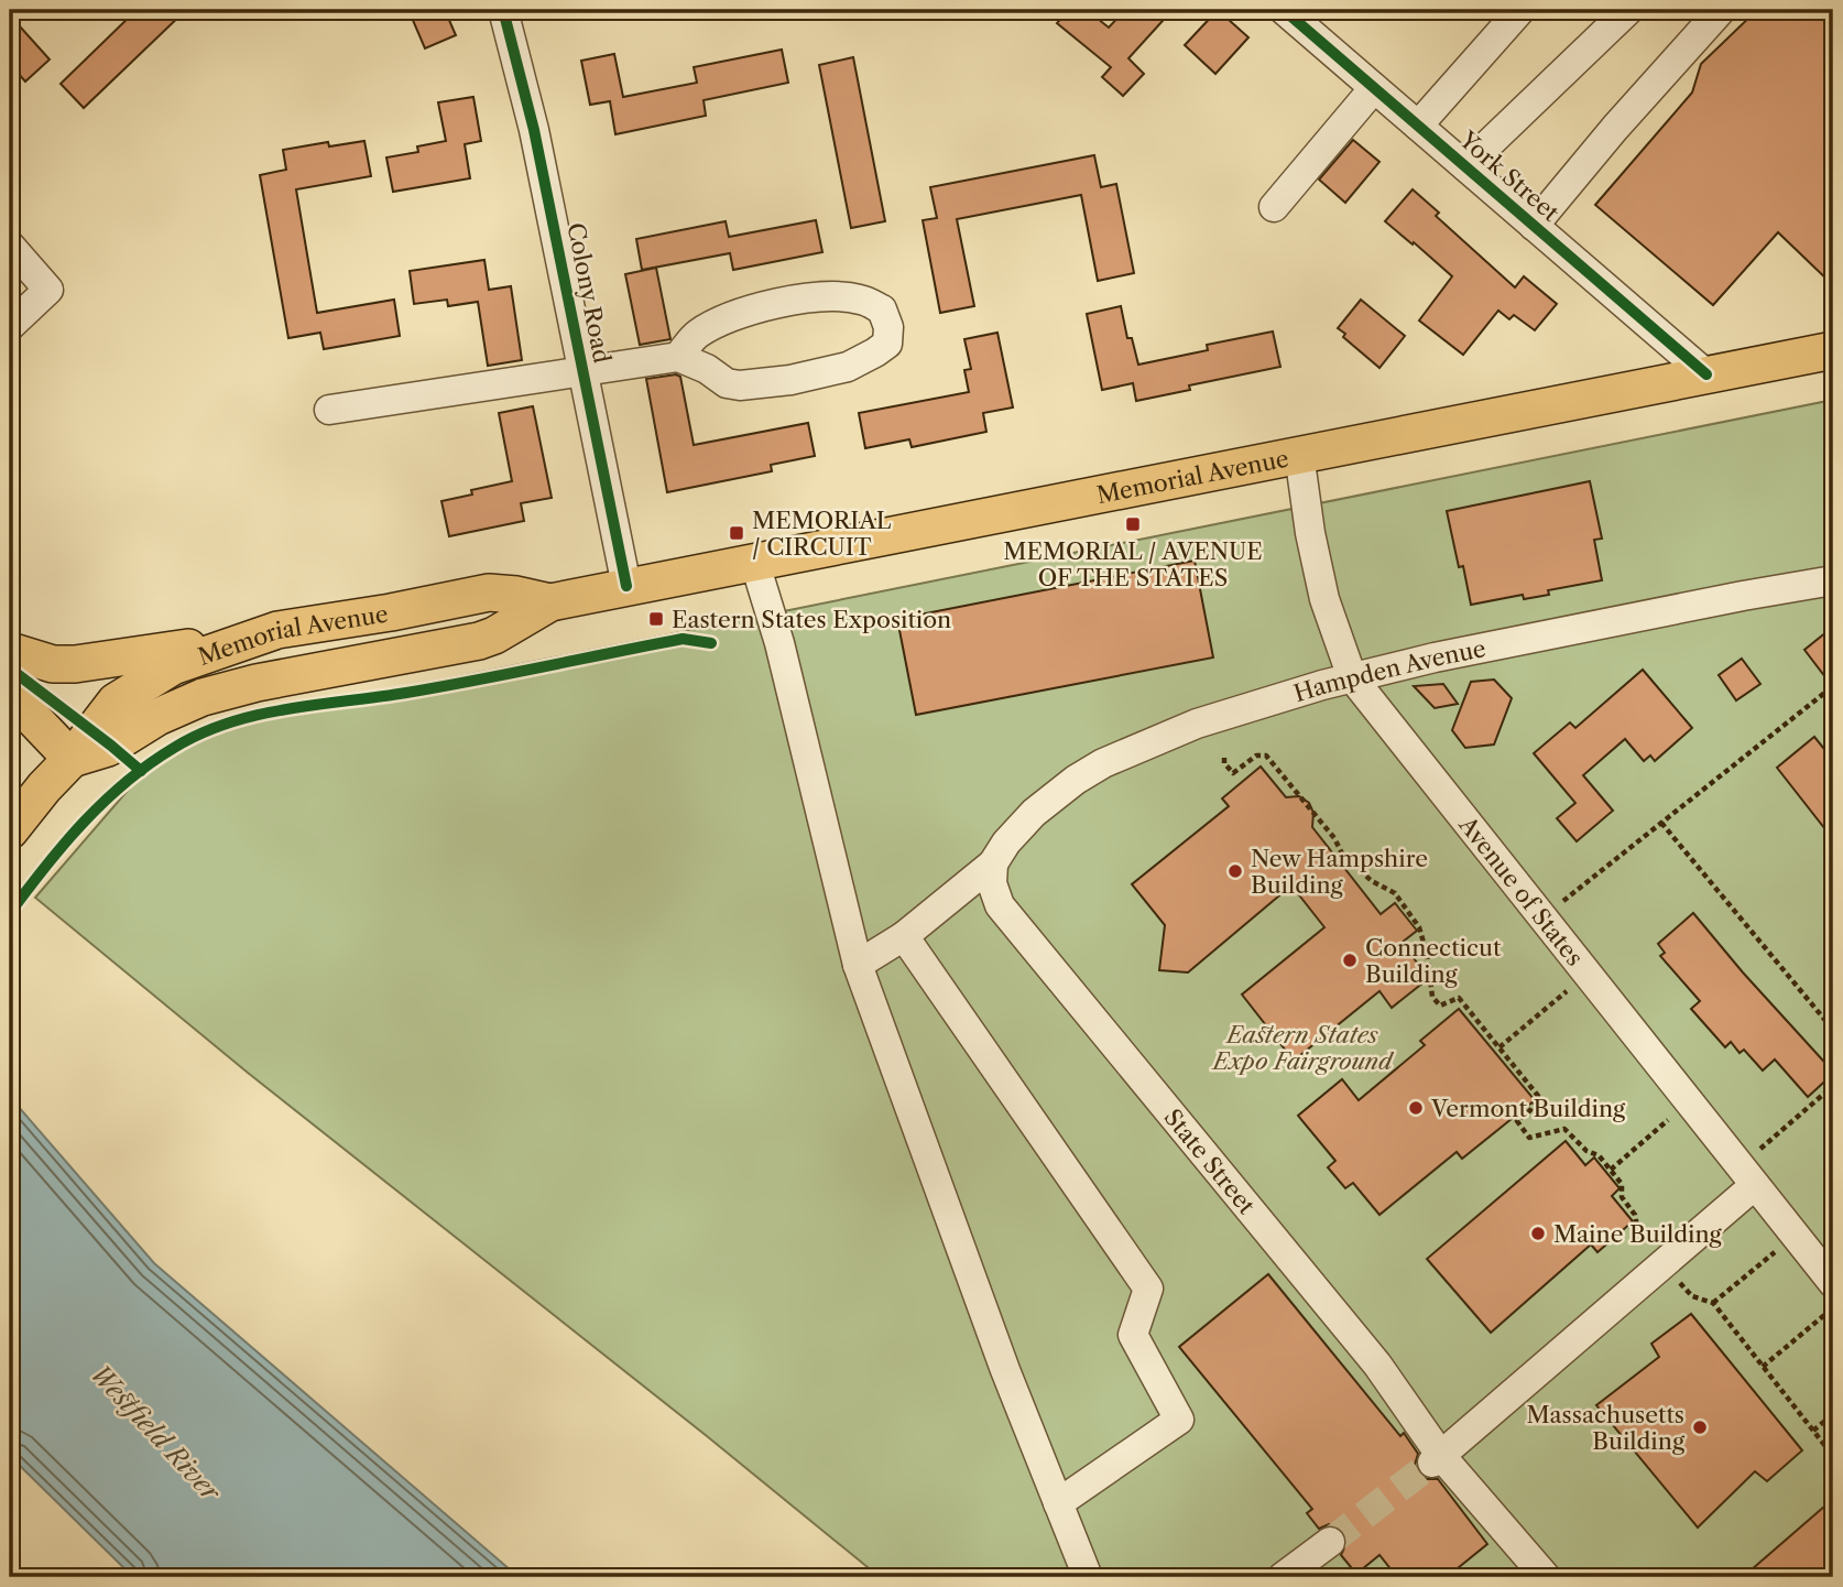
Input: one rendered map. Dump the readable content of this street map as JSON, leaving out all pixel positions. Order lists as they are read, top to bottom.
{
  "streets": {
    "main road": ["Memorial Avenue"],
    "street": [
      "York Street",
      "Colony Road",
      "Hampden Avenue",
      "Avenue of States",
      "State Street"
    ]
  },
  "crossings": [
    ["York Street", "Memorial Avenue"],
    ["Colony Road", "Memorial Avenue"],
    ["Memorial Avenue", "Avenue of States"],
    ["Hampden Avenue", "Avenue of States"],
    ["Hampden Avenue", "State Street"]
  ],
  "water": ["Westfield River"],
  "parks": ["Eastern States Expo Fairground"],
  "places": {
    "transit": ["MEMORIAL / AVENUE OF THE STATES", "MEMORIAL / CIRCUIT", "Eastern States Exposition"],
    "other": [
      "New Hampshire Building",
      "Connecticut Building",
      "Vermont Building",
      "Maine Building",
      "Massachusetts Building"
    ]
  }
}
